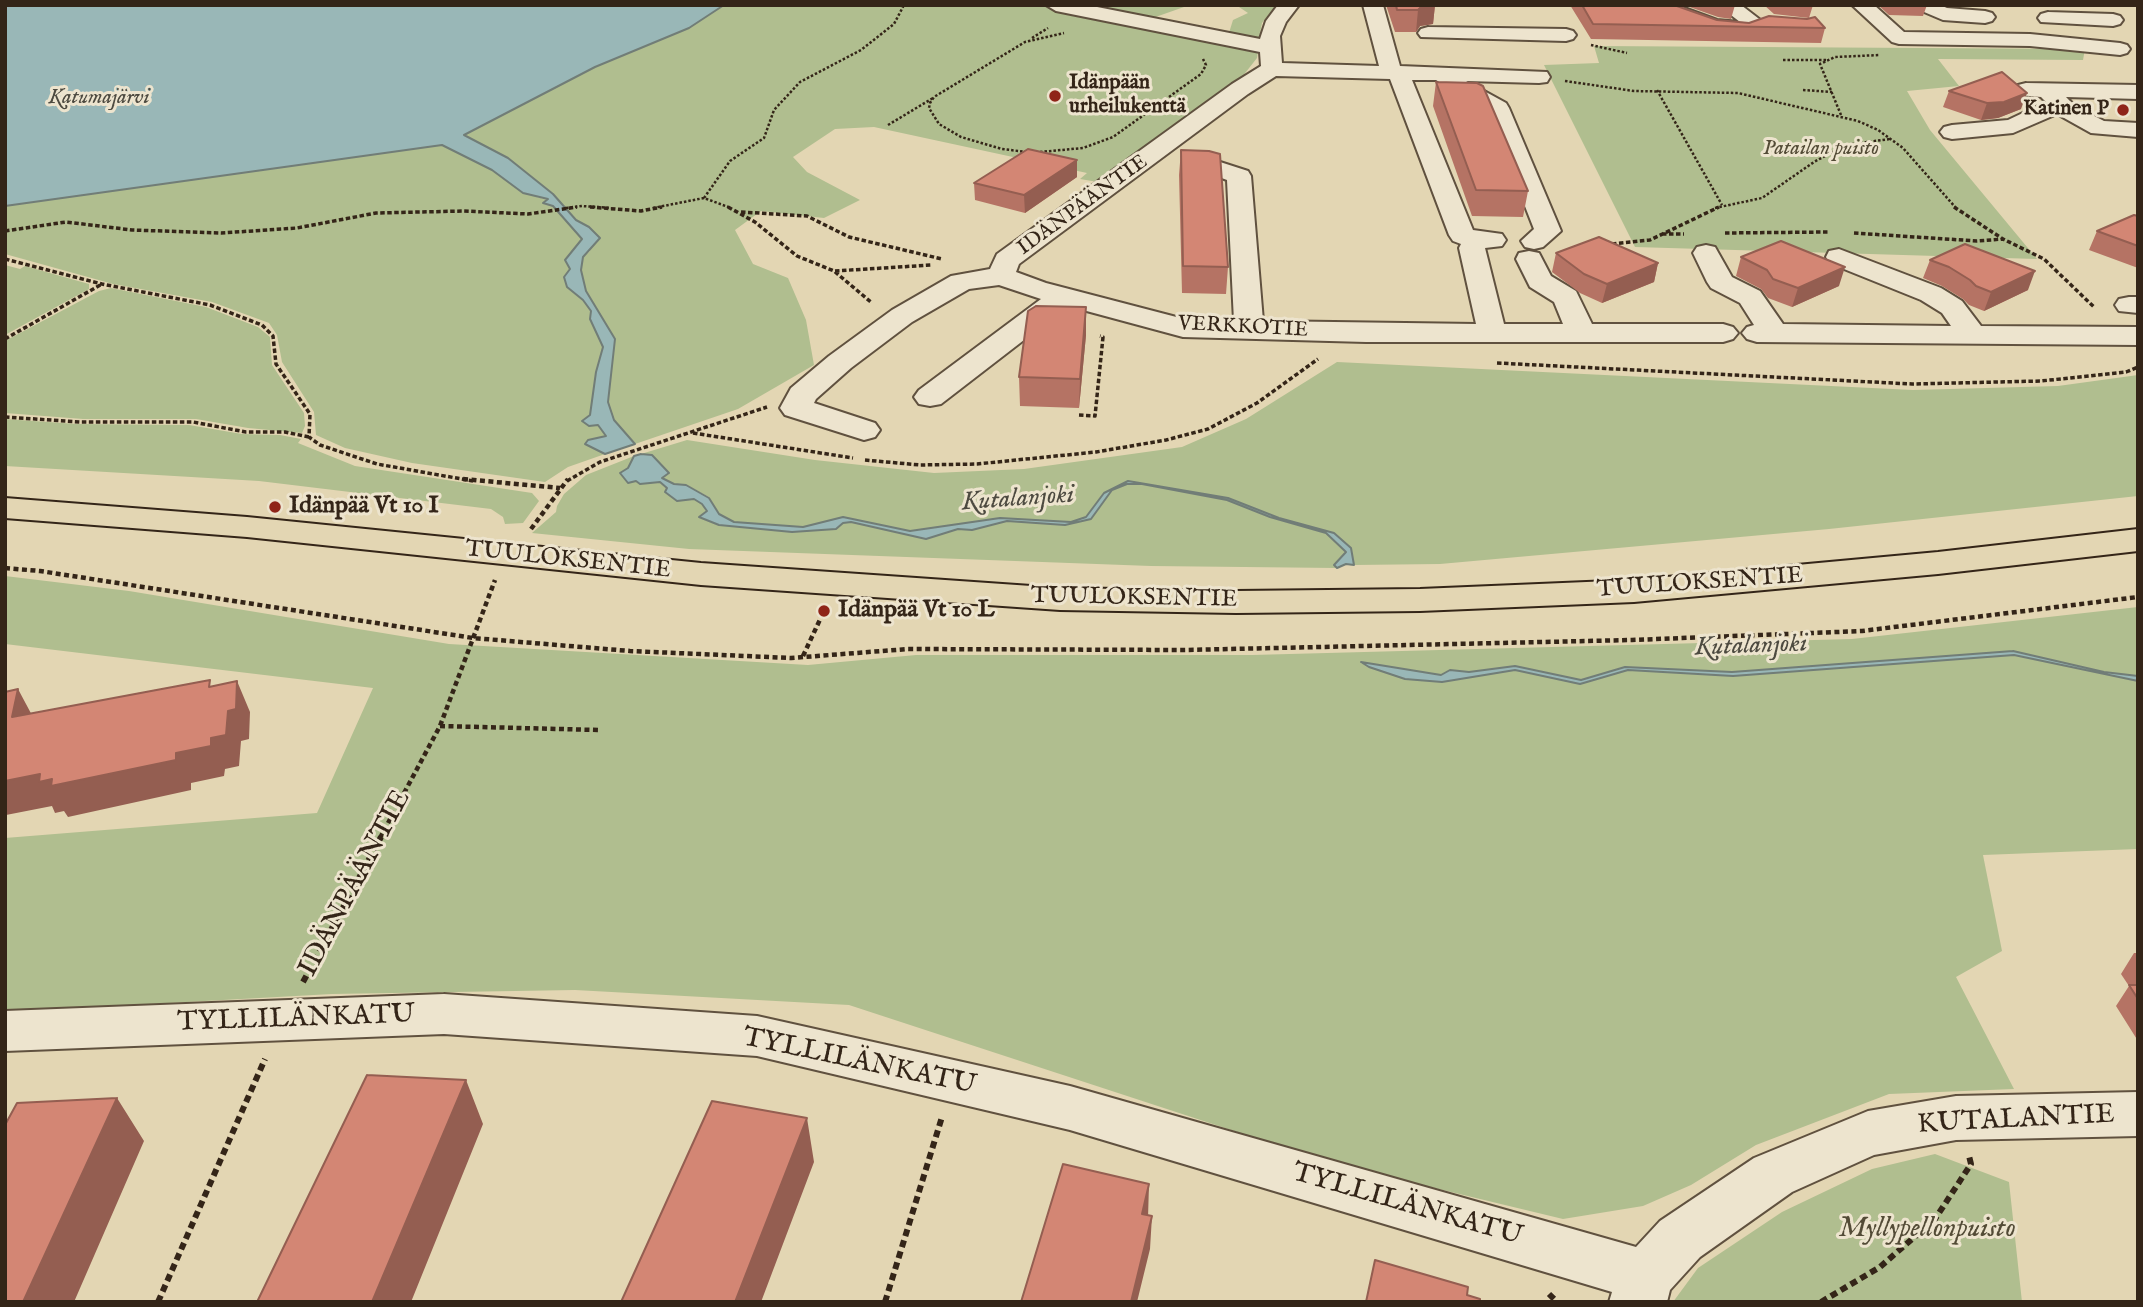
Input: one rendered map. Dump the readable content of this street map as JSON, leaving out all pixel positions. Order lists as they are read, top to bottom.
{
  "streets": {
    "highway": ["TUULOKSENTIE"],
    "street": [
      "IDÄNPÄÄNTIE",
      "VERKKOTIE",
      "TYLLILÄNKATU",
      "KUTALANTIE"
    ]
  },
  "crossings": [
    ["IDÄNPÄÄNTIE", "VERKKOTIE"],
    ["IDÄNPÄÄNTIE", "TYLLILÄNKATU"],
    ["TYLLILÄNKATU", "KUTALANTIE"]
  ],
  "water": ["Katumajärvi", "Kutalanjoki"],
  "parks": ["Patailan puisto", "Myllypellonpuisto"],
  "places": [
    "Idänpään urheilukenttä",
    "Katinen P",
    "Idänpää Vt 10 I",
    "Idänpää Vt 10 L"
  ]
}
